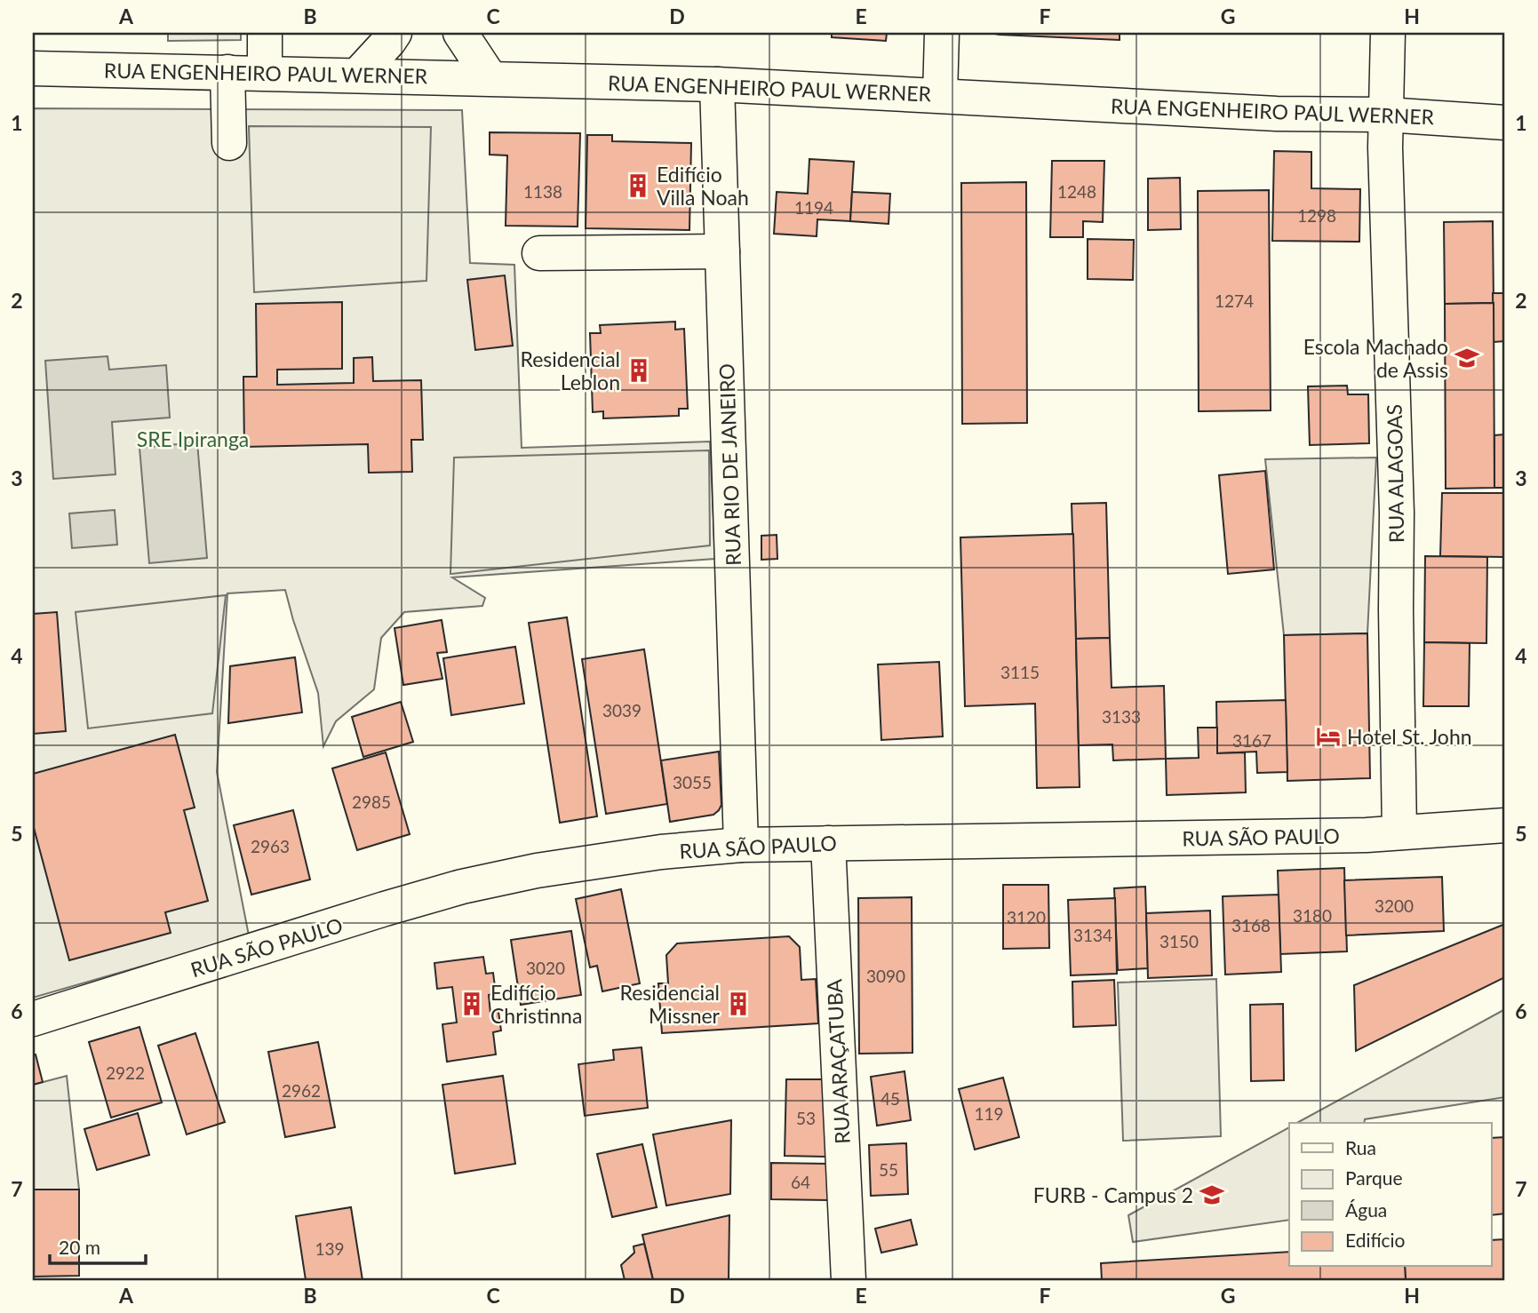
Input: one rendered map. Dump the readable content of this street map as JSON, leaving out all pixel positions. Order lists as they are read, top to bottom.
{
  "streets": {
    "main road": [
      "RUA ENGENHEIRO PAUL WERNER",
      "RUA RIO DE JANEIRO",
      "RUA ALAGOAS",
      "RUA SÃO PAULO",
      "RUA ARAÇATUBA"
    ]
  },
  "crossings": [
    ["RUA ENGENHEIRO PAUL WERNER", "RUA RIO DE JANEIRO"],
    ["RUA ENGENHEIRO PAUL WERNER", "RUA ALAGOAS"],
    ["RUA RIO DE JANEIRO", "RUA SÃO PAULO"],
    ["RUA ALAGOAS", "RUA SÃO PAULO"],
    ["RUA SÃO PAULO", "RUA ARAÇATUBA"]
  ],
  "parks": ["SRE Ipiranga"],
  "places": {
    "building": [
      "Edifício Villa Noah",
      "Residencial Leblon",
      "Edifício Christinna",
      "Residencial Missner"
    ],
    "school or university": ["Escola Machado de Assis", "FURB - Campus 2"],
    "hotel": ["Hotel St. John"]
  },
  "house_numbers": [
    "1138",
    "1248",
    "1194",
    "1298",
    "1274",
    "3115",
    "3039",
    "3133",
    "3167",
    "3055",
    "2985",
    "2963",
    "3200",
    "3180",
    "3120",
    "3168",
    "3134",
    "3150",
    "3020",
    "3090",
    "2922",
    "2962",
    "45",
    "119",
    "53",
    "55",
    "64",
    "139"
  ],
  "legend": [
    "Rua",
    "Parque",
    "Água",
    "Edifício"
  ],
  "scale_bar": "20 m",
  "grid": {
    "columns": [
      "A",
      "B",
      "C",
      "D",
      "E",
      "F",
      "G",
      "H"
    ],
    "rows": [
      "1",
      "2",
      "3",
      "4",
      "5",
      "6",
      "7"
    ]
  }
}
